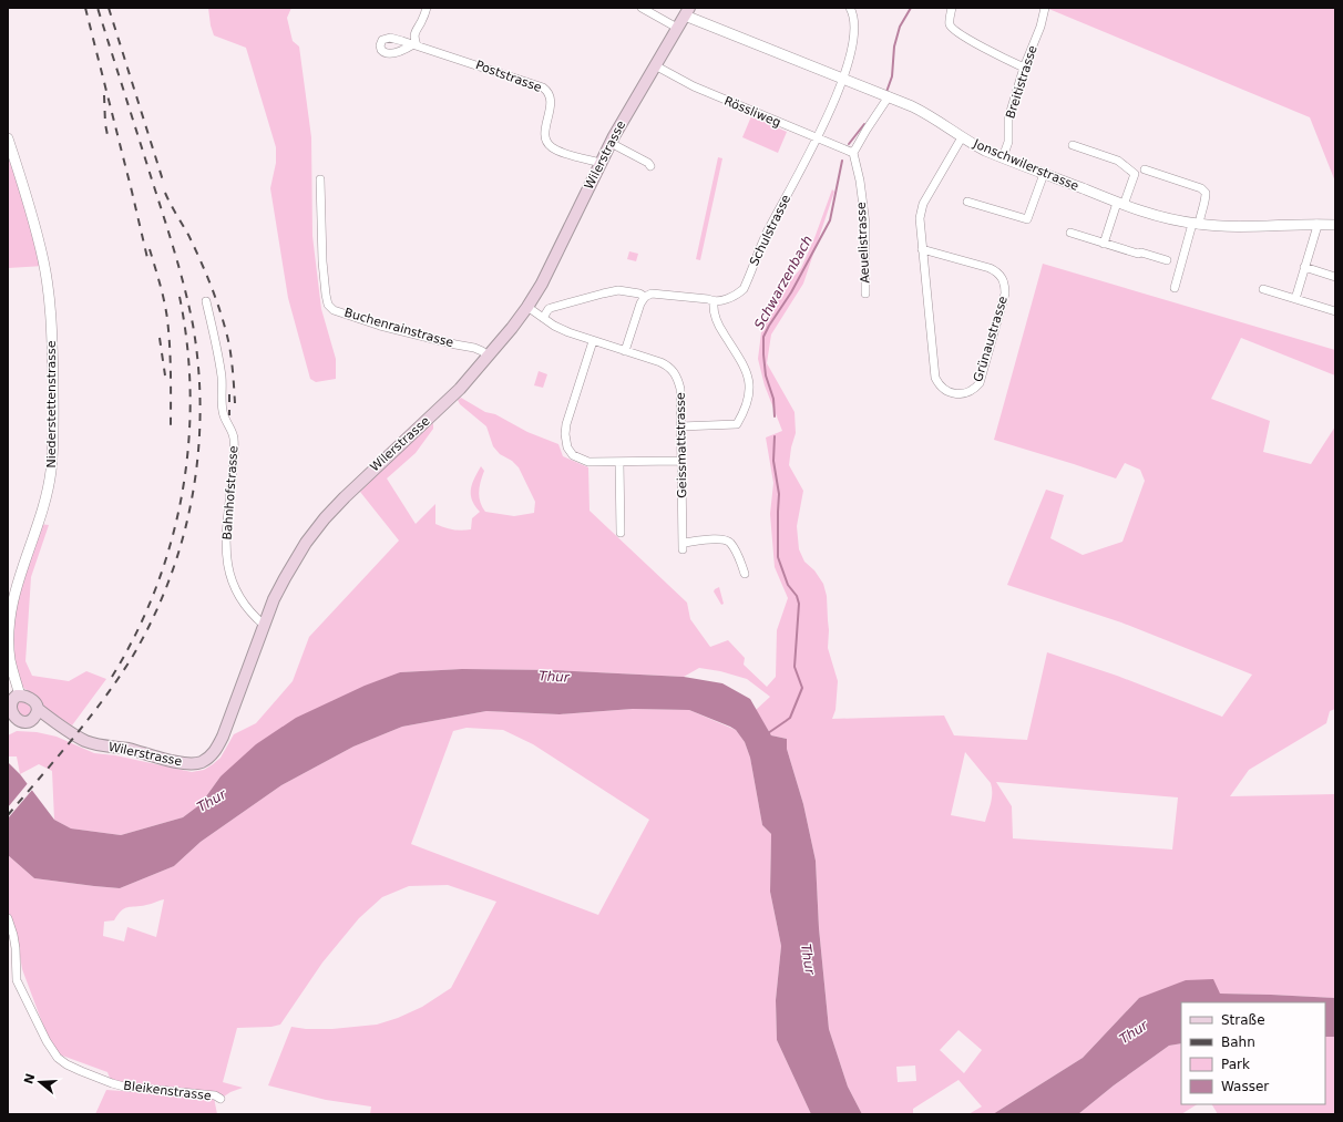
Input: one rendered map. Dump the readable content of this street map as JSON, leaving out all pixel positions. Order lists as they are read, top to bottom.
{
  "streets": {
    "main road": ["Wilerstrasse"],
    "street": [
      "Poststrasse",
      "Breitistrasse",
      "Rössliweg",
      "Jonschwilerstrasse",
      "Schulstrasse",
      "Aeuelistrasse",
      "Buchenrainstrasse",
      "Grünaustrasse",
      "Niederstettenstrasse",
      "Geissmattstrasse",
      "Bahnhofstrasse",
      "Bleikenstrasse"
    ]
  },
  "crossings": [
    ["Poststrasse", "Wilerstrasse"],
    ["Breitistrasse", "Jonschwilerstrasse"],
    ["Rössliweg", "Wilerstrasse"],
    ["Rössliweg", "Schulstrasse"],
    ["Rössliweg", "Aeuelistrasse"],
    ["Wilerstrasse", "Jonschwilerstrasse"],
    ["Wilerstrasse", "Buchenrainstrasse"],
    ["Wilerstrasse", "Niederstettenstrasse"],
    ["Wilerstrasse", "Geissmattstrasse"],
    ["Wilerstrasse", "Bahnhofstrasse"],
    ["Jonschwilerstrasse", "Schulstrasse"],
    ["Jonschwilerstrasse", "Grünaustrasse"]
  ],
  "water": ["Schwarzenbach", "Thur"],
  "legend": [
    "Straße",
    "Bahn",
    "Park",
    "Wasser"
  ],
  "north": "left"
}
